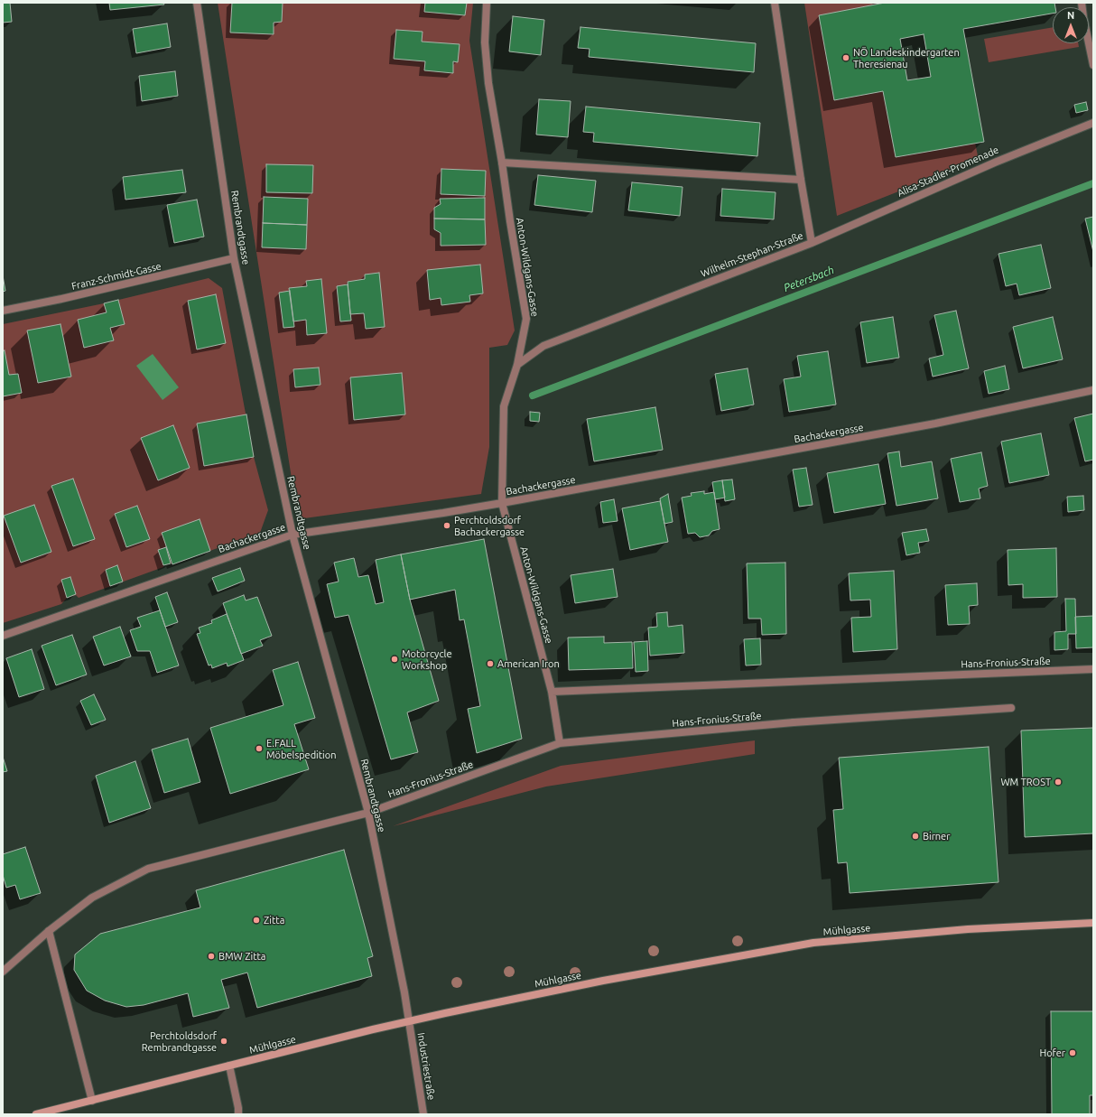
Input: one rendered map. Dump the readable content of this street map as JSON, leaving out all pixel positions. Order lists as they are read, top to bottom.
{
  "streets": {
    "street": [
      "Alisa-Stadler-Promenade",
      "Rembrandtgasse",
      "Wilhelm-Stephan-Straße",
      "Anton-Wildgans-Gasse",
      "Franz-Schmidt-Gasse",
      "Bachackergasse",
      "Hans-Fronius-Straße",
      "Mühlgasse",
      "Industriestraße"
    ]
  },
  "crossings": [
    ["Alisa-Stadler-Promenade", "Wilhelm-Stephan-Straße"],
    ["Rembrandtgasse", "Franz-Schmidt-Gasse"],
    ["Rembrandtgasse", "Bachackergasse"],
    ["Rembrandtgasse", "Hans-Fronius-Straße"],
    ["Rembrandtgasse", "Mühlgasse"],
    ["Rembrandtgasse", "Industriestraße"],
    ["Wilhelm-Stephan-Straße", "Anton-Wildgans-Gasse"],
    ["Anton-Wildgans-Gasse", "Bachackergasse"],
    ["Anton-Wildgans-Gasse", "Hans-Fronius-Straße"],
    ["Mühlgasse", "Industriestraße"]
  ],
  "water": ["Petersbach"],
  "places": [
    "NÖ Landeskindergarten Theresienau",
    "Perchtoldsdorf Bachackergasse",
    "Motorcycle Workshop",
    "American Iron",
    "E.FALL Möbelspedition",
    "WM TROST",
    "Birner",
    "Zitta",
    "BMW Zitta",
    "Perchtoldsdorf Rembrandtgasse",
    "Hofer"
  ],
  "north": "top"
}
